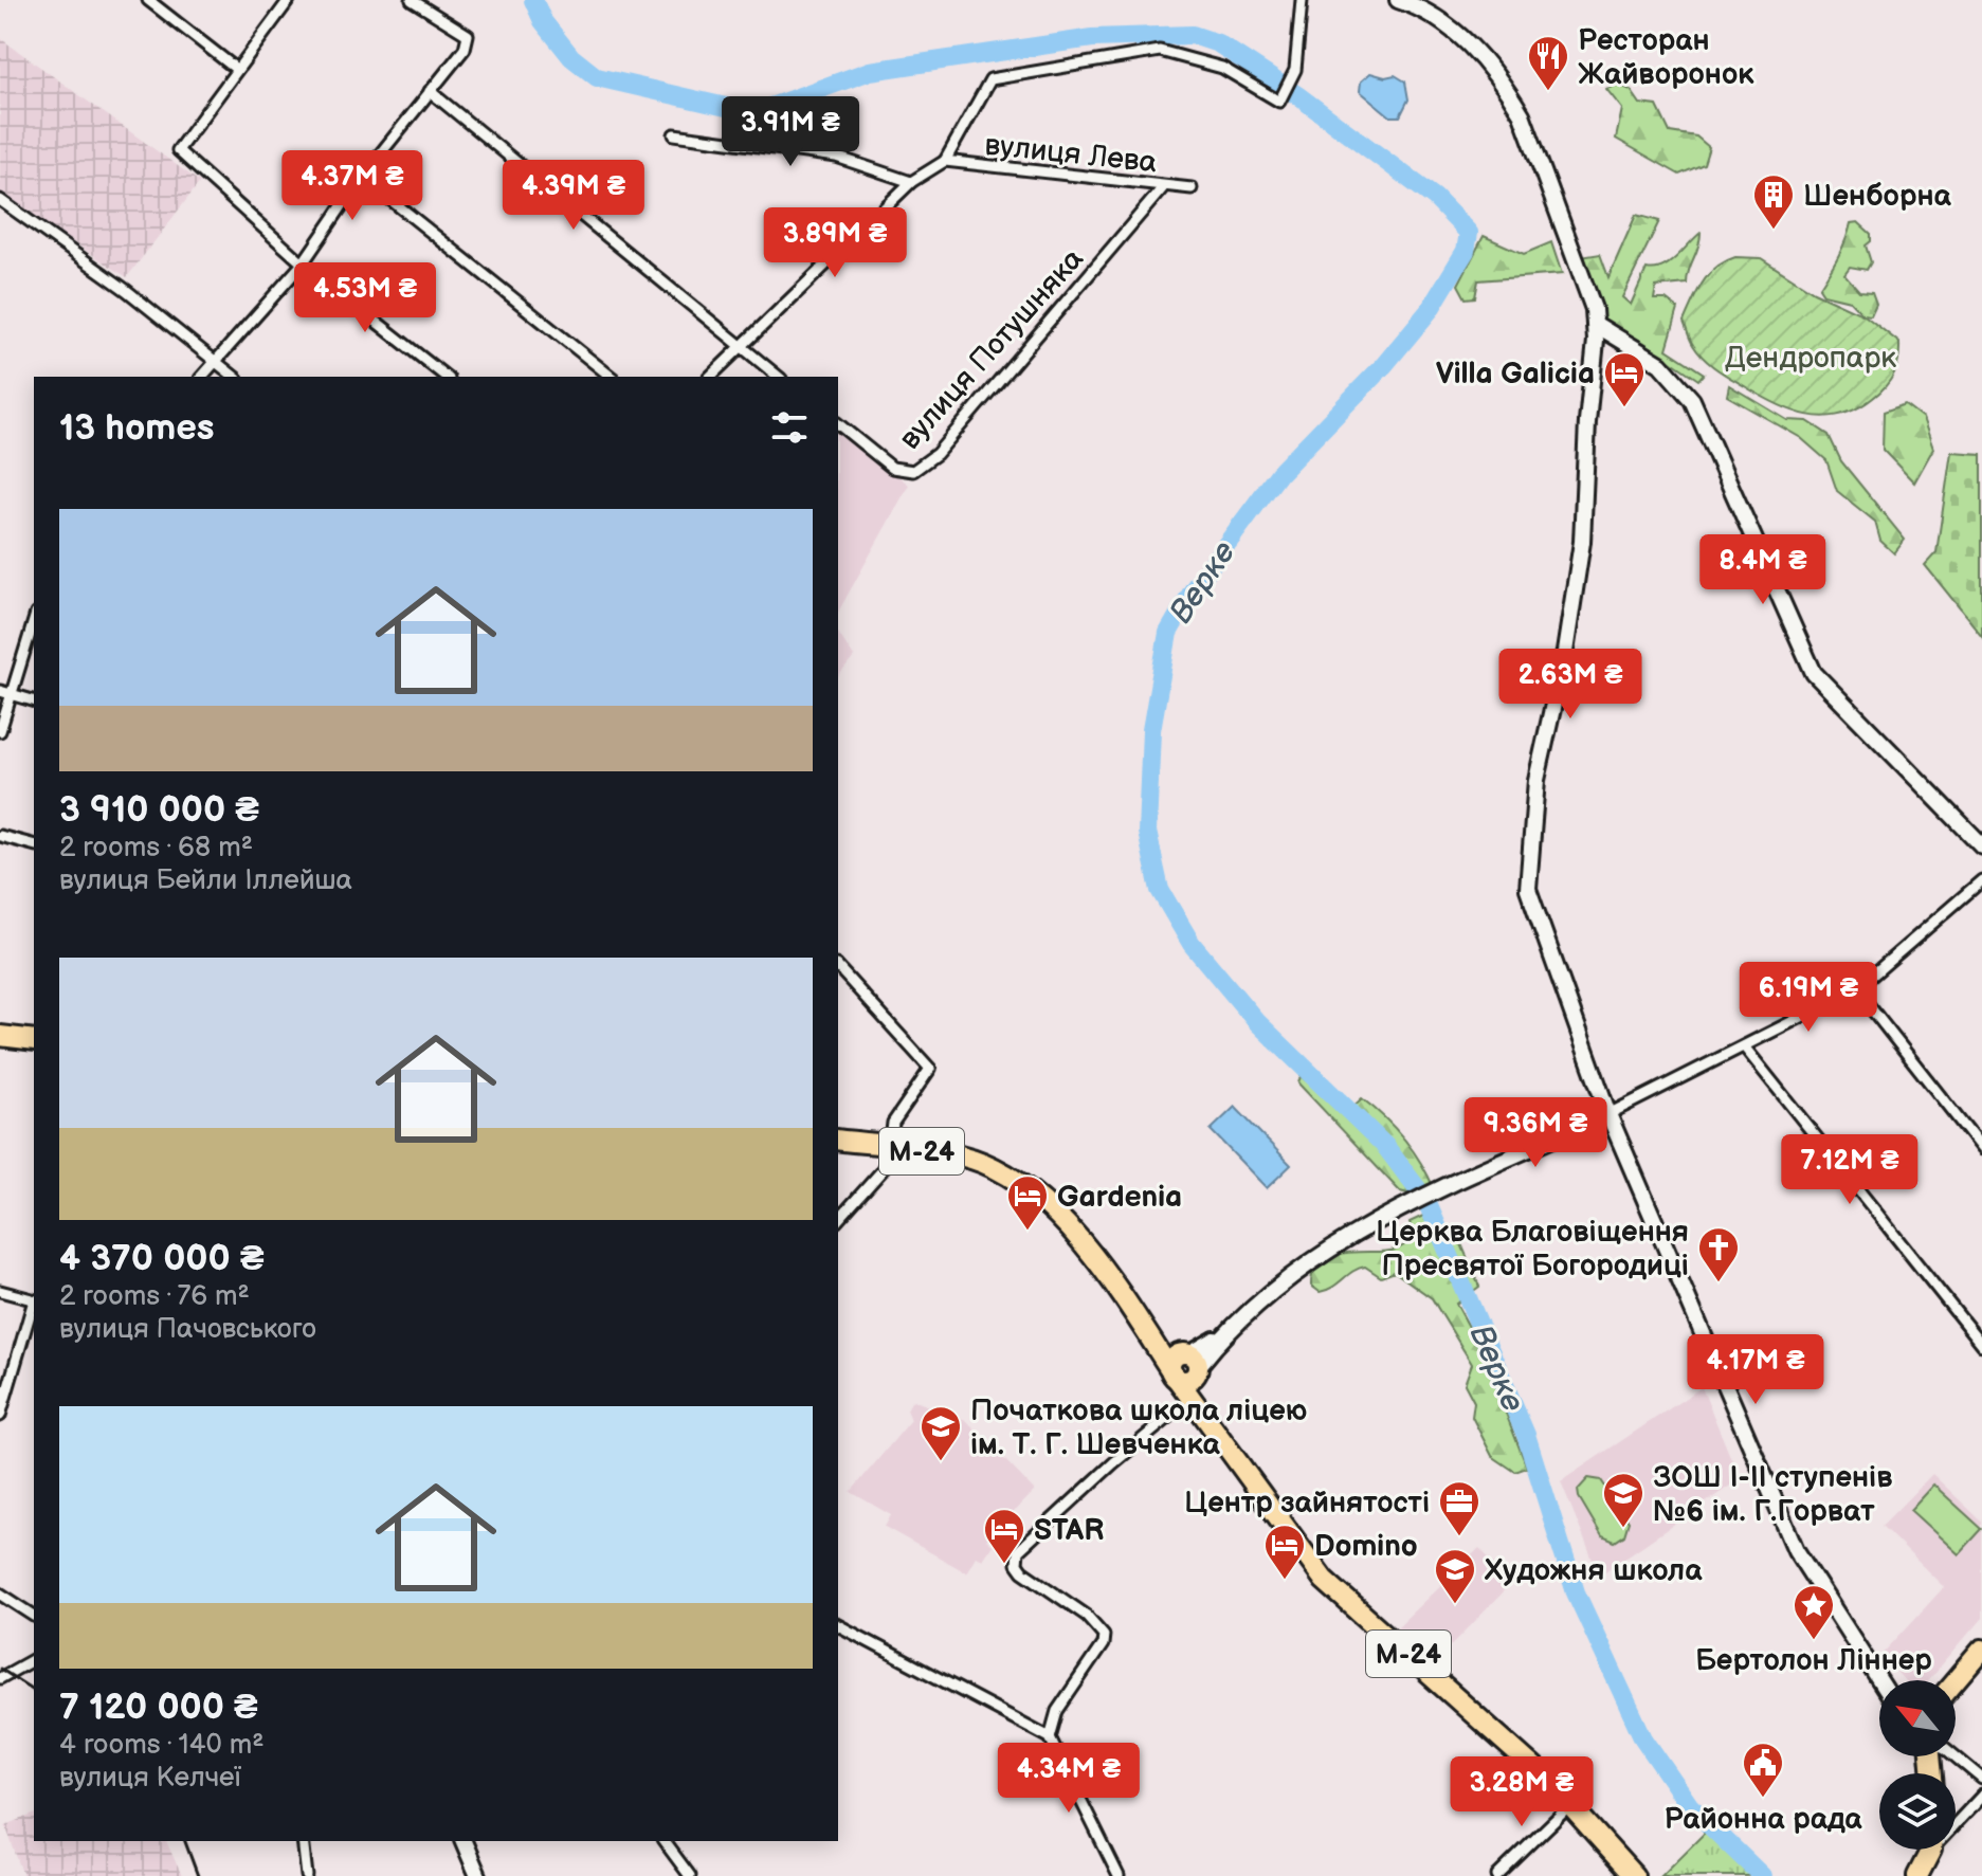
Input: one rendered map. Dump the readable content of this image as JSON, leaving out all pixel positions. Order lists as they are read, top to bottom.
{
  "streets": {
    "highway": ["М-24"],
    "street": ["вулиця Лева", "вулиця Потушняка"]
  },
  "crossings": [
    ["вулиця Лева", "вулиця Потушняка"]
  ],
  "water": ["Верке"],
  "parks": ["Дендропарк"],
  "places": {
    "restaurant": ["Ресторан Жайворонок"],
    "building": ["Шенборна"],
    "hotel": [
      "Villa Galicia",
      "Gardenia",
      "STAR",
      "Domino"
    ],
    "church": ["Церква Благовіщення Пресвятої Богородиці"],
    "school or university": ["Початкова школа ліцею ім. Т. Г. Шевченка", "ЗОШ І-ІІ ступенів №6 ім. Г.Горват", "Художня школа"],
    "office": ["Центр зайнятості"],
    "place": ["Бертолон Ліннер"],
    "public building": ["Районна рада"]
  },
  "north": "top left",
  "page": {
    "price": [
      "3.91M ₴",
      "4.37M ₴",
      "4.39M ₴",
      "3.89M ₴",
      "4.53M ₴",
      "8.4M ₴",
      "2.63M ₴",
      "6.19M ₴",
      "9.36M ₴",
      "7.12M ₴",
      "4.17M ₴",
      "4.34M ₴",
      "3.28M ₴"
    ],
    "heading": "13 homes",
    "list": [
      {
        "name": "3 910 000 ₴",
        "note": "2 rooms · 68 m² · вулиця Бейли Іллейша"
      },
      {
        "name": "4 370 000 ₴",
        "note": "2 rooms · 76 m² · вулиця Пачовського"
      },
      {
        "name": "7 120 000 ₴",
        "note": "4 rooms · 140 m² · вулиця Келчеї"
      }
    ]
  }
}
